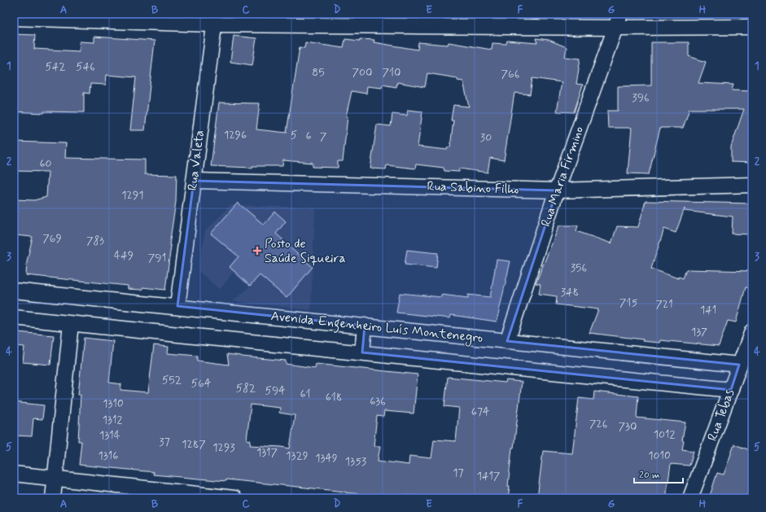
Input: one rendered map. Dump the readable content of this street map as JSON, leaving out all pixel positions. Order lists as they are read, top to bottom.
{
  "streets": {
    "street": [
      "Rua Valeta",
      "Rua Maria Firmino",
      "Rua Sabino Filho",
      "Avenida Engenheiro Luís Montenegro",
      "Rua Tebas"
    ]
  },
  "crossings": [
    ["Rua Valeta", "Rua Sabino Filho"],
    ["Rua Valeta", "Avenida Engenheiro Luís Montenegro"],
    ["Rua Maria Firmino", "Rua Sabino Filho"],
    ["Rua Maria Firmino", "Avenida Engenheiro Luís Montenegro"],
    ["Avenida Engenheiro Luís Montenegro", "Rua Tebas"]
  ],
  "places": {
    "health": ["Posto de Saúde Siqueira"]
  },
  "house_numbers": [
    "542",
    "546",
    "85",
    "700",
    "710",
    "766",
    "396",
    "1296",
    "5",
    "6",
    "7",
    "30",
    "60",
    "1291",
    "769",
    "783",
    "449",
    "791",
    "356",
    "348",
    "715",
    "721",
    "141",
    "137",
    "552",
    "564",
    "582",
    "594",
    "61",
    "618",
    "636",
    "1310",
    "674",
    "1312",
    "726",
    "730",
    "1012",
    "1314",
    "37",
    "1287",
    "1293",
    "1317",
    "1316",
    "1329",
    "1010",
    "1349",
    "1353",
    "17",
    "1417"
  ],
  "scale_bar": "20 m",
  "grid": {
    "columns": [
      "A",
      "B",
      "C",
      "D",
      "E",
      "F",
      "G",
      "H"
    ],
    "rows": [
      "1",
      "2",
      "3",
      "4",
      "5"
    ]
  }
}
